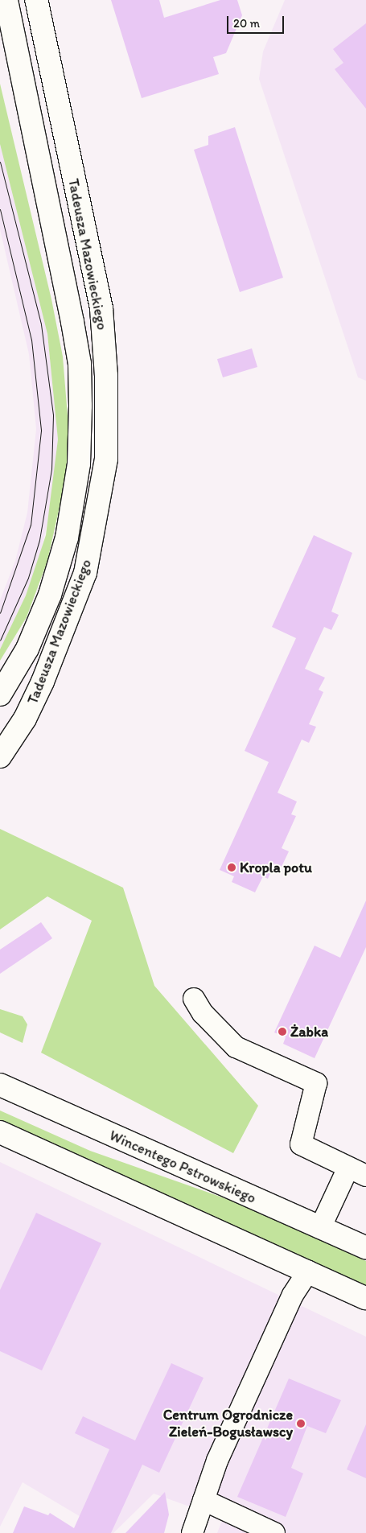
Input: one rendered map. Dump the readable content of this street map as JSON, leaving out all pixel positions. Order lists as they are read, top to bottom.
{
  "streets": {
    "street": ["Tadeusza Mazowieckiego", "Wincentego Pstrowskiego"]
  },
  "places": ["Kropla potu", "Żabka", "Centrum Ogrodnicze Zieleń-Bogusławscy"],
  "scale_bar": "20 m"
}
